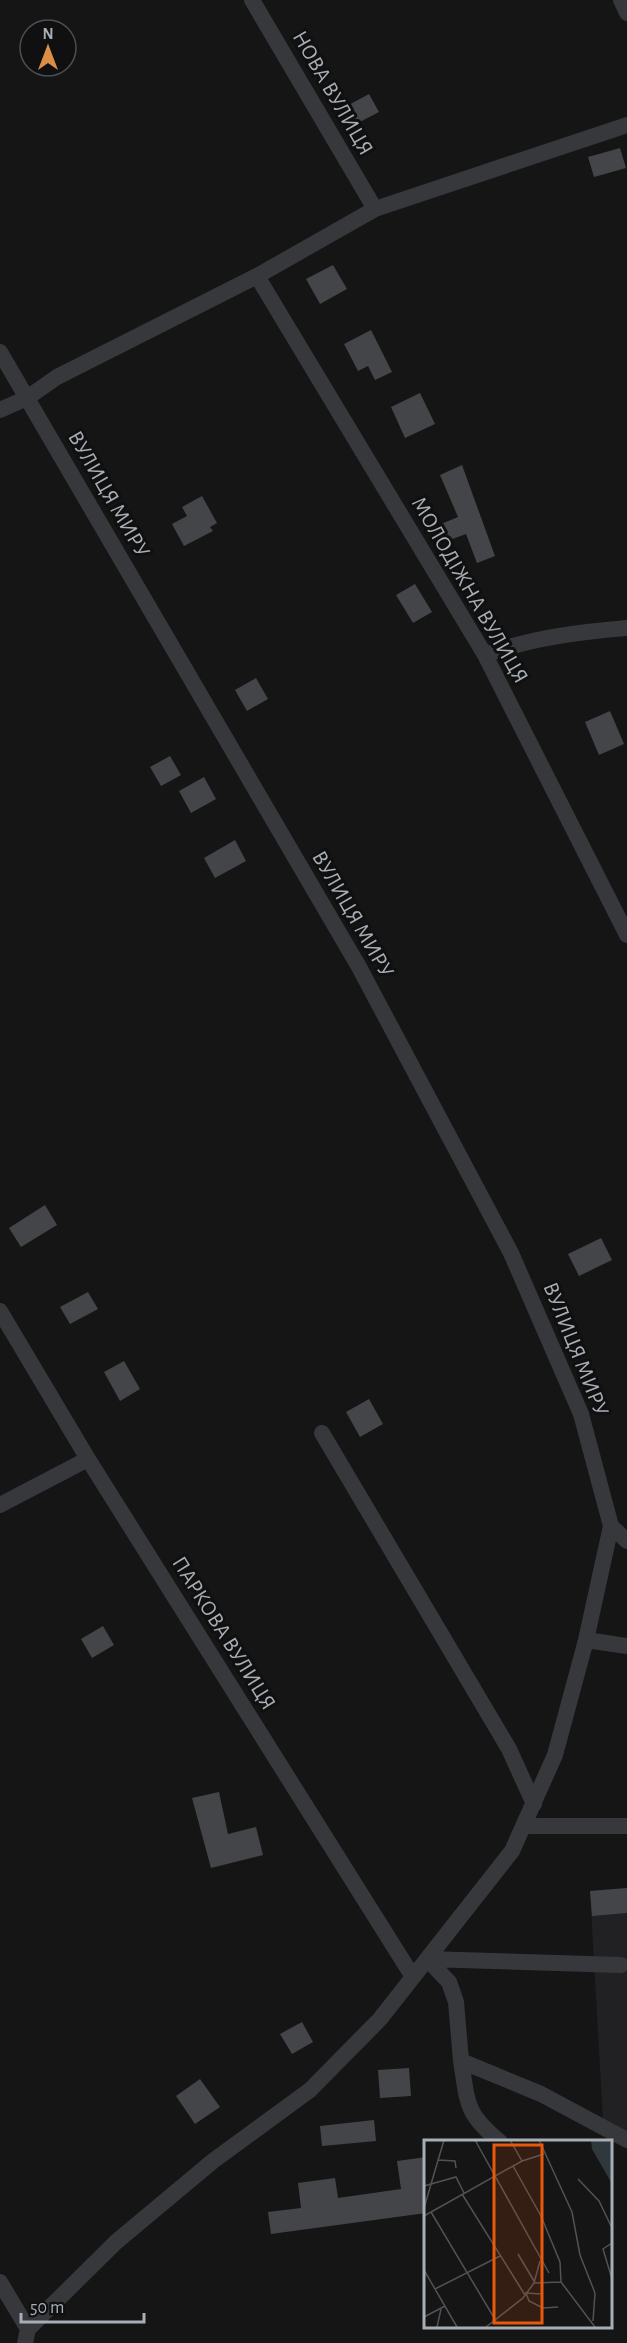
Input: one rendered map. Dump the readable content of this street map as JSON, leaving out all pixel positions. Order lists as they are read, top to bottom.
{
  "streets": {
    "street": [
      "НОВА ВУЛИЦЯ",
      "ВУЛИЦЯ МИРУ",
      "МОЛОДІЖНА ВУЛИЦЯ",
      "ПАРКОВА ВУЛИЦЯ"
    ]
  },
  "scale_bar": "50 m",
  "north": "top"
}
